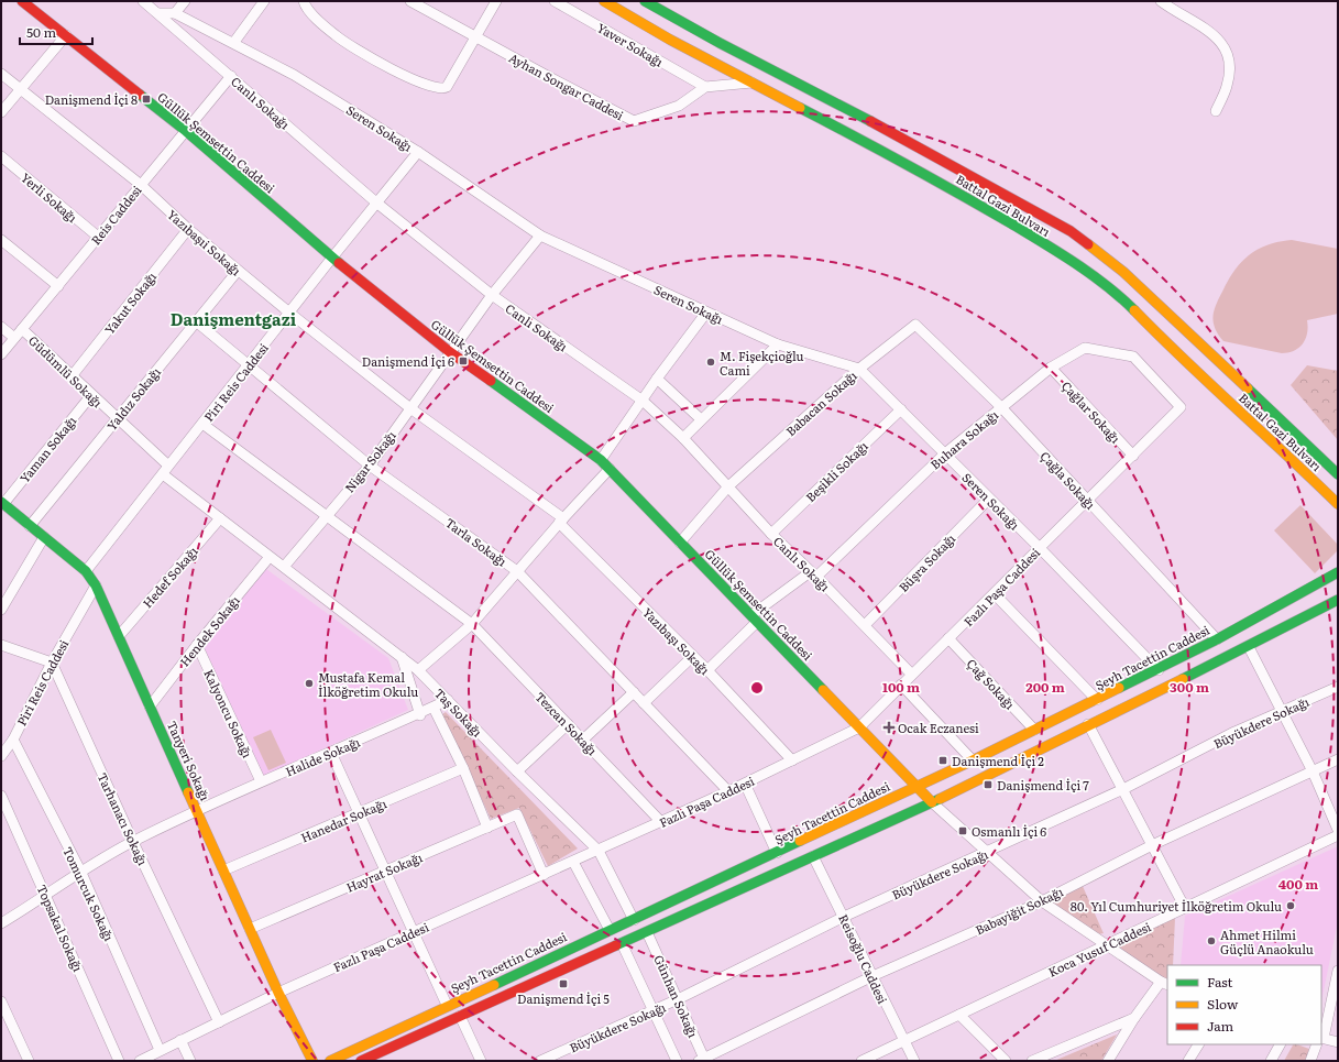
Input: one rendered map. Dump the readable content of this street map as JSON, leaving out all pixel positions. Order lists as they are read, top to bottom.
{
  "streets": {
    "street": [
      "Yaver Sokağı",
      "Ayhan Songar Caddesi",
      "Canlı Sokağı",
      "Seren Sokağı",
      "Güllük Şemsettin Caddesi",
      "Yerli Sokağı",
      "Battal Gazi Bulvarı",
      "Reis Caddesi",
      "Yazıbaşıi Sokağı",
      "Yakut Sokağı",
      "Güdümlü Sokağı",
      "Piri Reis Caddesi",
      "Yaldız Sokağı",
      "Babacan Sokağı",
      "Çağlar Sokağı",
      "Buhara Sokağı",
      "Yaman Sokağı",
      "Nigar Sokağı",
      "Beşikli Sokağı",
      "Çağla Sokağı",
      "Tarla Sokağı",
      "Büşra Sokağı",
      "Hedef Sokağı",
      "Fazlı Paşa Caddesi",
      "Hendek Sokağı",
      "Yazıbaşı Sokağı",
      "Şeyh Tacettin Caddesi",
      "Çağ Sokağı",
      "Taş Sokağı",
      "Kalyoncu Sokağı",
      "Büyükdere Sokağı",
      "Tezcan Sokağı",
      "Halide Sokağı",
      "Tanyeri Sokağı",
      "Tarhanacı Sokağı",
      "Hanedar Sokağı",
      "Hayrat Sokağı",
      "Tomurcuk Sokağı",
      "Babayiğit Sokağı",
      "Topsakal Sokağı",
      "Koca Yusuf Caddesi",
      "Reisoğlu Caddesi",
      "Günhan Sokağı"
    ]
  },
  "crossings": [
    ["Yaver Sokağı", "Ayhan Songar Caddesi"],
    ["Ayhan Songar Caddesi", "Battal Gazi Bulvarı"],
    ["Canlı Sokağı", "Seren Sokağı"],
    ["Canlı Sokağı", "Reis Caddesi"],
    ["Canlı Sokağı", "Piri Reis Caddesi"],
    ["Canlı Sokağı", "Babacan Sokağı"],
    ["Canlı Sokağı", "Buhara Sokağı"],
    ["Canlı Sokağı", "Nigar Sokağı"],
    ["Canlı Sokağı", "Beşikli Sokağı"],
    ["Canlı Sokağı", "Büşra Sokağı"],
    ["Canlı Sokağı", "Fazlı Paşa Caddesi"],
    ["Seren Sokağı", "Piri Reis Caddesi"],
    ["Seren Sokağı", "Babacan Sokağı"],
    ["Seren Sokağı", "Buhara Sokağı"],
    ["Seren Sokağı", "Nigar Sokağı"],
    ["Seren Sokağı", "Beşikli Sokağı"],
    ["Seren Sokağı", "Büşra Sokağı"],
    ["Seren Sokağı", "Fazlı Paşa Caddesi"],
    ["Seren Sokağı", "Şeyh Tacettin Caddesi"],
    ["Güllük Şemsettin Caddesi", "Reis Caddesi"],
    ["Güllük Şemsettin Caddesi", "Piri Reis Caddesi"],
    ["Güllük Şemsettin Caddesi", "Babacan Sokağı"],
    ["Güllük Şemsettin Caddesi", "Buhara Sokağı"],
    ["Güllük Şemsettin Caddesi", "Nigar Sokağı"],
    ["Güllük Şemsettin Caddesi", "Fazlı Paşa Caddesi"],
    ["Güllük Şemsettin Caddesi", "Şeyh Tacettin Caddesi"],
    ["Yerli Sokağı", "Reis Caddesi"],
    ["Reis Caddesi", "Yazıbaşıi Sokağı"],
    ["Reis Caddesi", "Güdümlü Sokağı"],
    ["Yazıbaşıi Sokağı", "Yakut Sokağı"],
    ["Yazıbaşıi Sokağı", "Piri Reis Caddesi"],
    ["Yazıbaşıi Sokağı", "Yaldız Sokağı"],
    ["Yazıbaşıi Sokağı", "Nigar Sokağı"],
    ["Yazıbaşıi Sokağı", "Yazıbaşı Sokağı"],
    ["Yakut Sokağı", "Güdümlü Sokağı"],
    ["Güdümlü Sokağı", "Piri Reis Caddesi"],
    ["Güdümlü Sokağı", "Yaldız Sokağı"],
    ["Güdümlü Sokağı", "Yaman Sokağı"],
    ["Güdümlü Sokağı", "Taş Sokağı"],
    ["Piri Reis Caddesi", "Tarla Sokağı"],
    ["Piri Reis Caddesi", "Taş Sokağı"],
    ["Piri Reis Caddesi", "Tezcan Sokağı"],
    ["Piri Reis Caddesi", "Tanyeri Sokağı"],
    ["Piri Reis Caddesi", "Tarhanacı Sokağı"],
    ["Piri Reis Caddesi", "Tomurcuk Sokağı"],
    ["Yaldız Sokağı", "Tarla Sokağı"],
    ["Yaldız Sokağı", "Tanyeri Sokağı"],
    ["Babacan Sokağı", "Çağla Sokağı"],
    ["Çağlar Sokağı", "Buhara Sokağı"],
    ["Çağlar Sokağı", "Fazlı Paşa Caddesi"],
    ["Buhara Sokağı", "Çağla Sokağı"],
    ["Buhara Sokağı", "Fazlı Paşa Caddesi"],
    ["Buhara Sokağı", "Yazıbaşı Sokağı"],
    ["Yaman Sokağı", "Tanyeri Sokağı"],
    ["Nigar Sokağı", "Tarla Sokağı"],
    ["Nigar Sokağı", "Yazıbaşı Sokağı"],
    ["Nigar Sokağı", "Taş Sokağı"],
    ["Nigar Sokağı", "Tezcan Sokağı"],
    ["Çağla Sokağı", "Fazlı Paşa Caddesi"],
    ["Çağla Sokağı", "Şeyh Tacettin Caddesi"],
    ["Tarla Sokağı", "Fazlı Paşa Caddesi"],
    ["Hedef Sokağı", "Taş Sokağı"],
    ["Hedef Sokağı", "Tanyeri Sokağı"],
    ["Fazlı Paşa Caddesi", "Yazıbaşı Sokağı"],
    ["Fazlı Paşa Caddesi", "Çağ Sokağı"],
    ["Fazlı Paşa Caddesi", "Taş Sokağı"],
    ["Fazlı Paşa Caddesi", "Tezcan Sokağı"],
    ["Fazlı Paşa Caddesi", "Tanyeri Sokağı"],
    ["Fazlı Paşa Caddesi", "Tarhanacı Sokağı"],
    ["Fazlı Paşa Caddesi", "Hayrat Sokağı"],
    ["Fazlı Paşa Caddesi", "Tomurcuk Sokağı"],
    ["Hendek Sokağı", "Taş Sokağı"],
    ["Hendek Sokağı", "Kalyoncu Sokağı"],
    ["Hendek Sokağı", "Tanyeri Sokağı"],
    ["Şeyh Tacettin Caddesi", "Çağ Sokağı"],
    ["Şeyh Tacettin Caddesi", "Taş Sokağı"],
    ["Taş Sokağı", "Halide Sokağı"],
    ["Kalyoncu Sokağı", "Halide Sokağı"],
    ["Büyükdere Sokağı", "Reisoğlu Caddesi"],
    ["Büyükdere Sokağı", "Günhan Sokağı"],
    ["Halide Sokağı", "Tanyeri Sokağı"],
    ["Halide Sokağı", "Tarhanacı Sokağı"],
    ["Halide Sokağı", "Tomurcuk Sokağı"],
    ["Halide Sokağı", "Topsakal Sokağı"],
    ["Tanyeri Sokağı", "Hanedar Sokağı"],
    ["Tanyeri Sokağı", "Hayrat Sokağı"],
    ["Babayiğit Sokağı", "Reisoğlu Caddesi"],
    ["Babayiğit Sokağı", "Günhan Sokağı"],
    ["Koca Yusuf Caddesi", "Reisoğlu Caddesi"]
  ],
  "districts": ["Danişmentgazi"],
  "places": {
    "transit": [
      "Danişmend İçi 8",
      "Danişmend İçi 6",
      "Danişmend İçi 2",
      "Danişmend İçi 7",
      "Osmanlı İçi 6",
      "Danişmend İçi 5"
    ],
    "other": [
      "M. Fişekçioğlu Cami",
      "Mustafa Kemal İlköğretim Okulu",
      "80. Yıl Cumhuriyet İlköğretim Okulu",
      "Ahmet Hilmi Güçlü Anaokulu"
    ],
    "health": ["Ocak Eczanesi"]
  },
  "legend": ["Fast", "Slow", "Jam"],
  "scale_bar": "50 m",
  "rings": [
    "100 m",
    "200 m",
    "300 m",
    "400 m"
  ]
}
